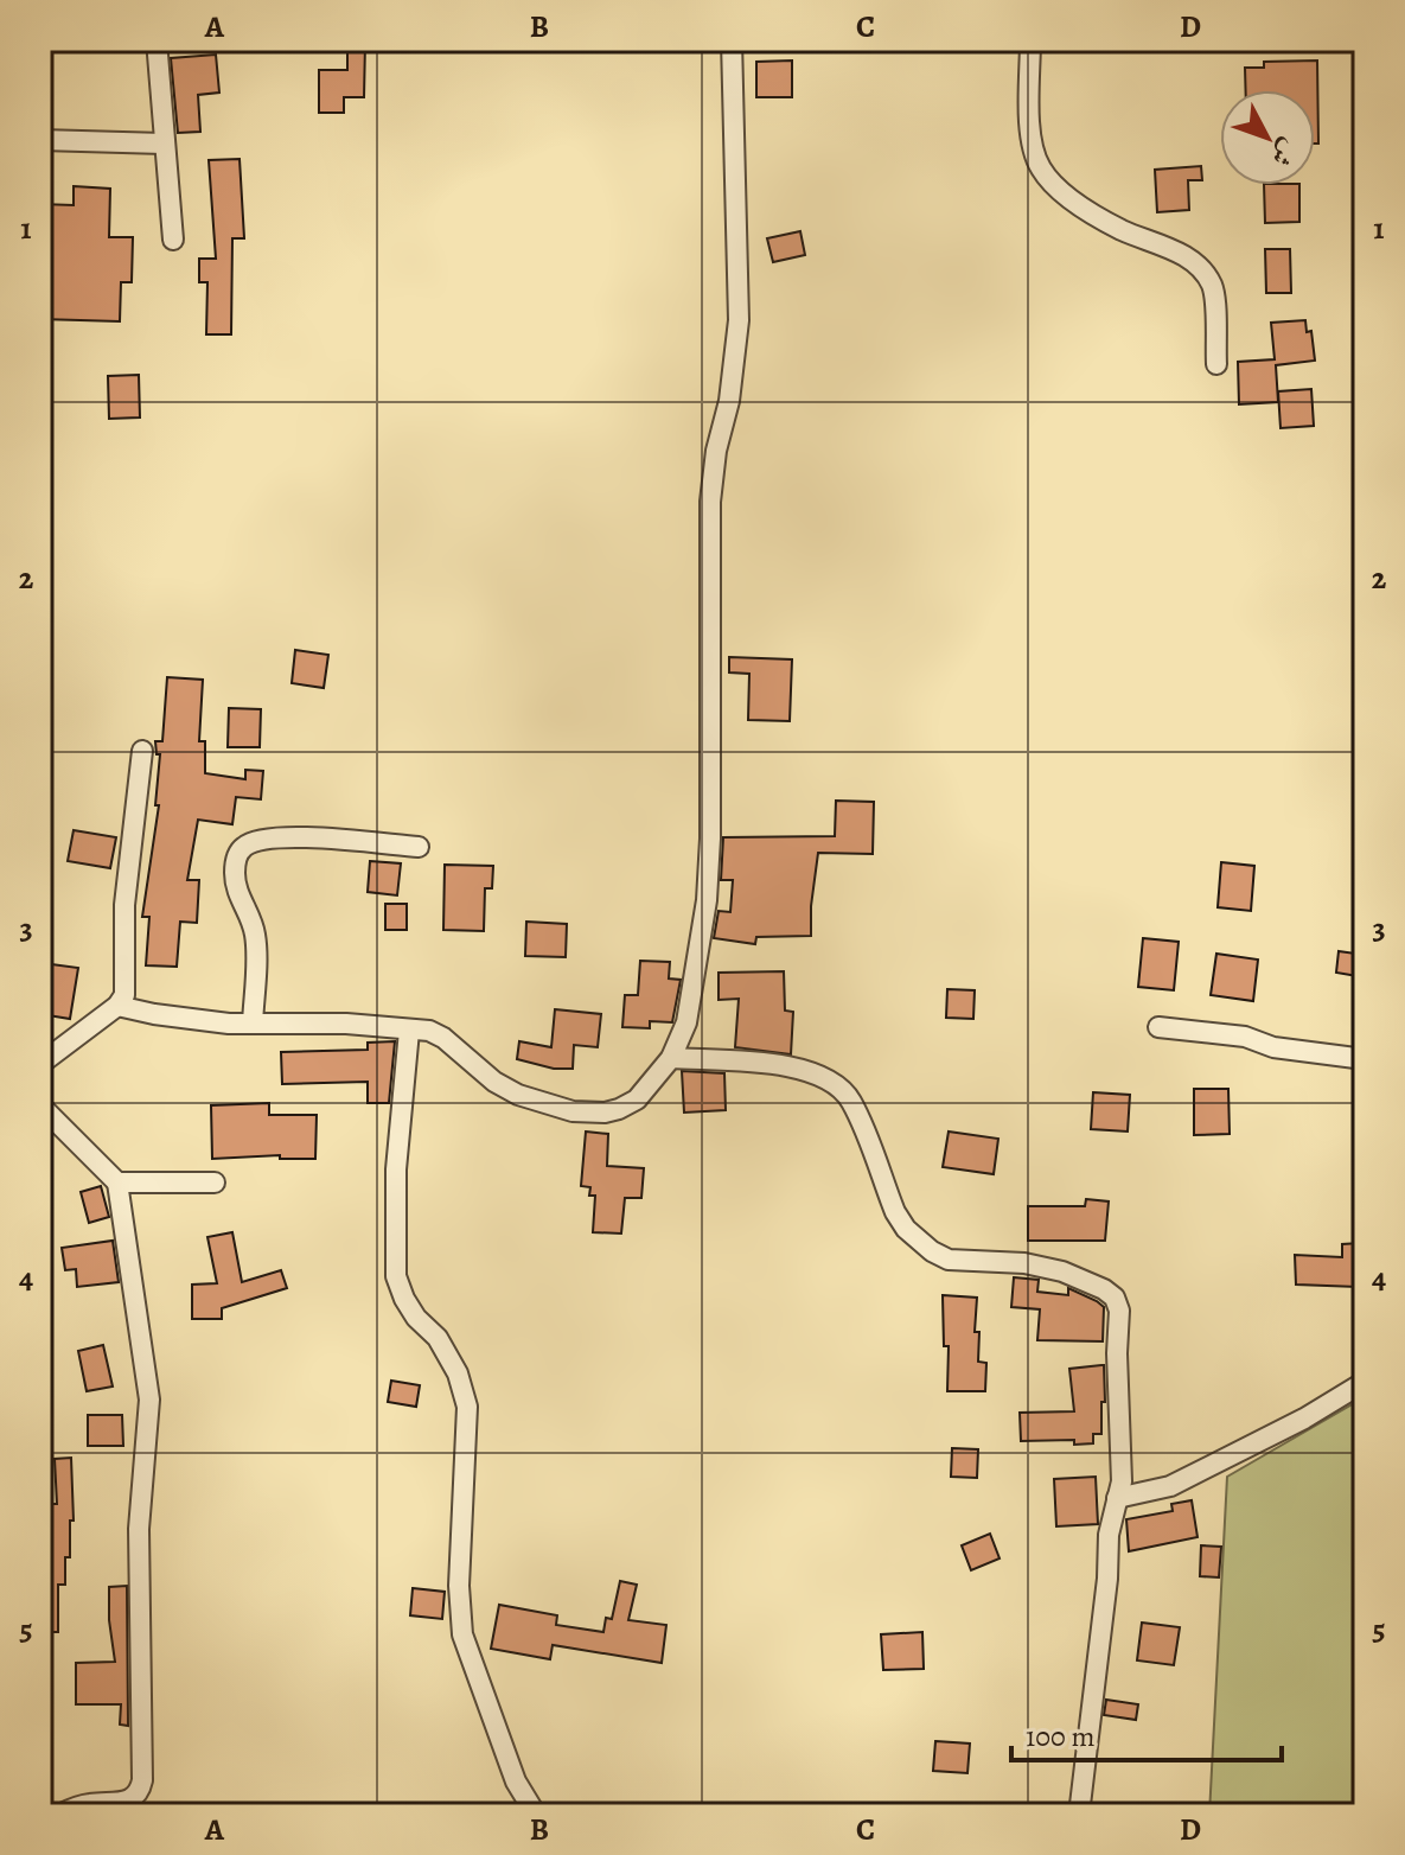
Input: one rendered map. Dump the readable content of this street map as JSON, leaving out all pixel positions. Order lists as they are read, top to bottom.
{
  "scale_bar": "100 m",
  "north": "bottom right",
  "grid": {
    "columns": [
      "A",
      "B",
      "C",
      "D"
    ],
    "rows": [
      "1",
      "2",
      "3",
      "4",
      "5"
    ]
  }
}
